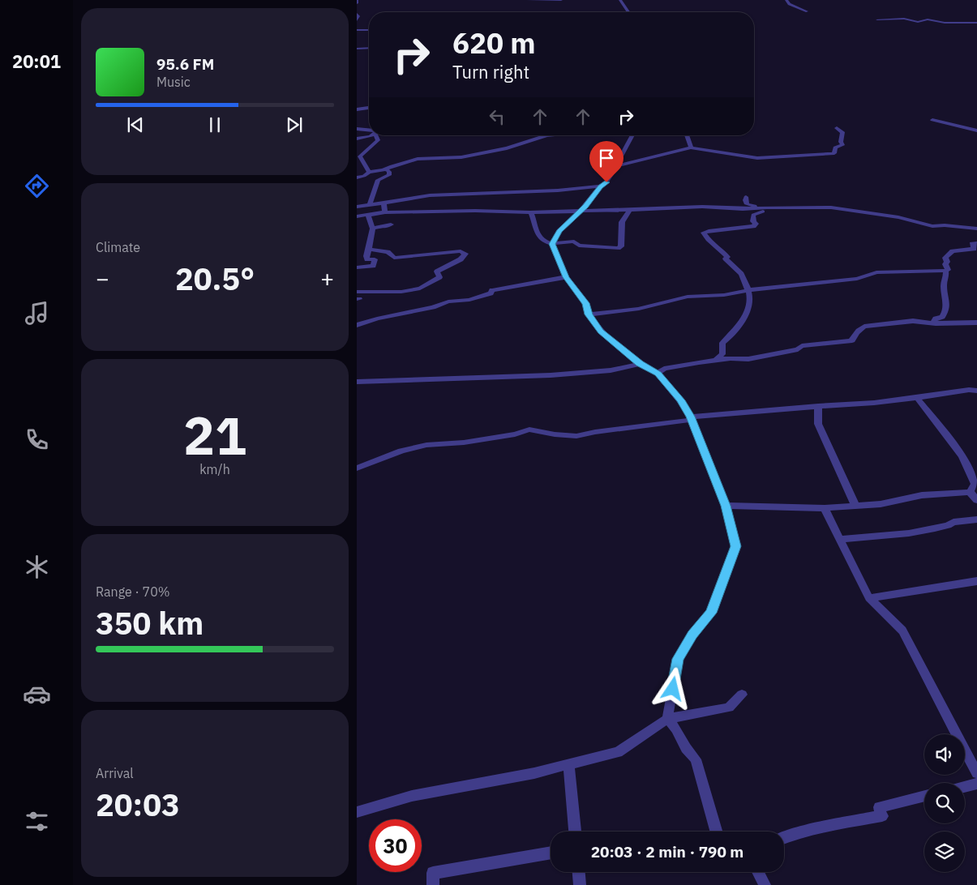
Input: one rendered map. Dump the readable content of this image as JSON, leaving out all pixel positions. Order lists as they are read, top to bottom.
{
  "page": {
    "tabs": "20:01",
    "turn": ["620 m", "Turn right"],
    "song": ["95.6 FM", "Music"],
    "tile": [
      "Climate",
      ["21", "km/h"],
      ["Range · 70%", "350 km"],
      ["Arrival", "20:03"]
    ],
    "heat": ["−", "20.5°", "+"],
    "limit": "30",
    "trip": "20:03 · 2 min · 790 m"
  }
}
